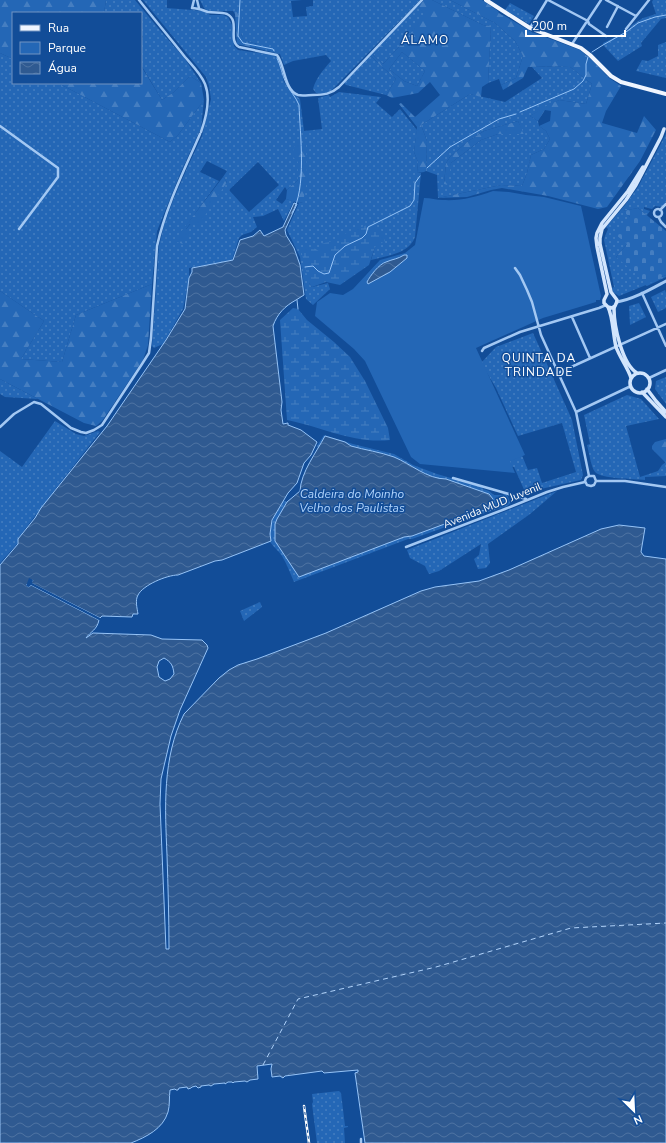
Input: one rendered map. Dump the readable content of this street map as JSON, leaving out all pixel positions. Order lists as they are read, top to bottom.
{
  "streets": {
    "street": ["Avenida MUD Juvenil"]
  },
  "districts": ["ÁLAMO", "QUINTA DA TRINDADE"],
  "water": ["Caldeira do Moinho Velho dos Paulistas"],
  "legend": ["Rua", "Parque", "Água"],
  "scale_bar": "200 m",
  "north": "bottom right"
}
